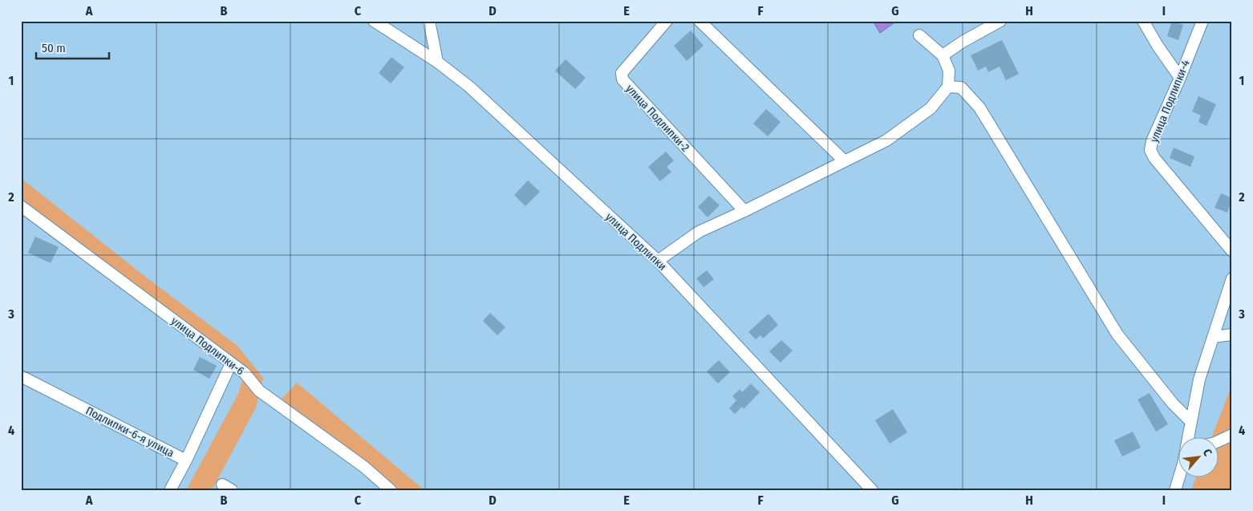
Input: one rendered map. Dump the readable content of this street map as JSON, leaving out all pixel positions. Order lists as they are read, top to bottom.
{
  "streets": {
    "street": [
      "улица Подлипки-4",
      "улица Подлипки-2",
      "улица Подлипки",
      "улица Подлипки-6",
      "Подлипки-6-я улица"
    ]
  },
  "crossings": [
    ["улица Подлипки-6", "Подлипки-6-я улица"]
  ],
  "scale_bar": "50 m",
  "north": "top right",
  "grid": {
    "columns": [
      "A",
      "B",
      "C",
      "D",
      "E",
      "F",
      "G",
      "H",
      "I"
    ],
    "rows": [
      "1",
      "2",
      "3",
      "4"
    ]
  }
}
